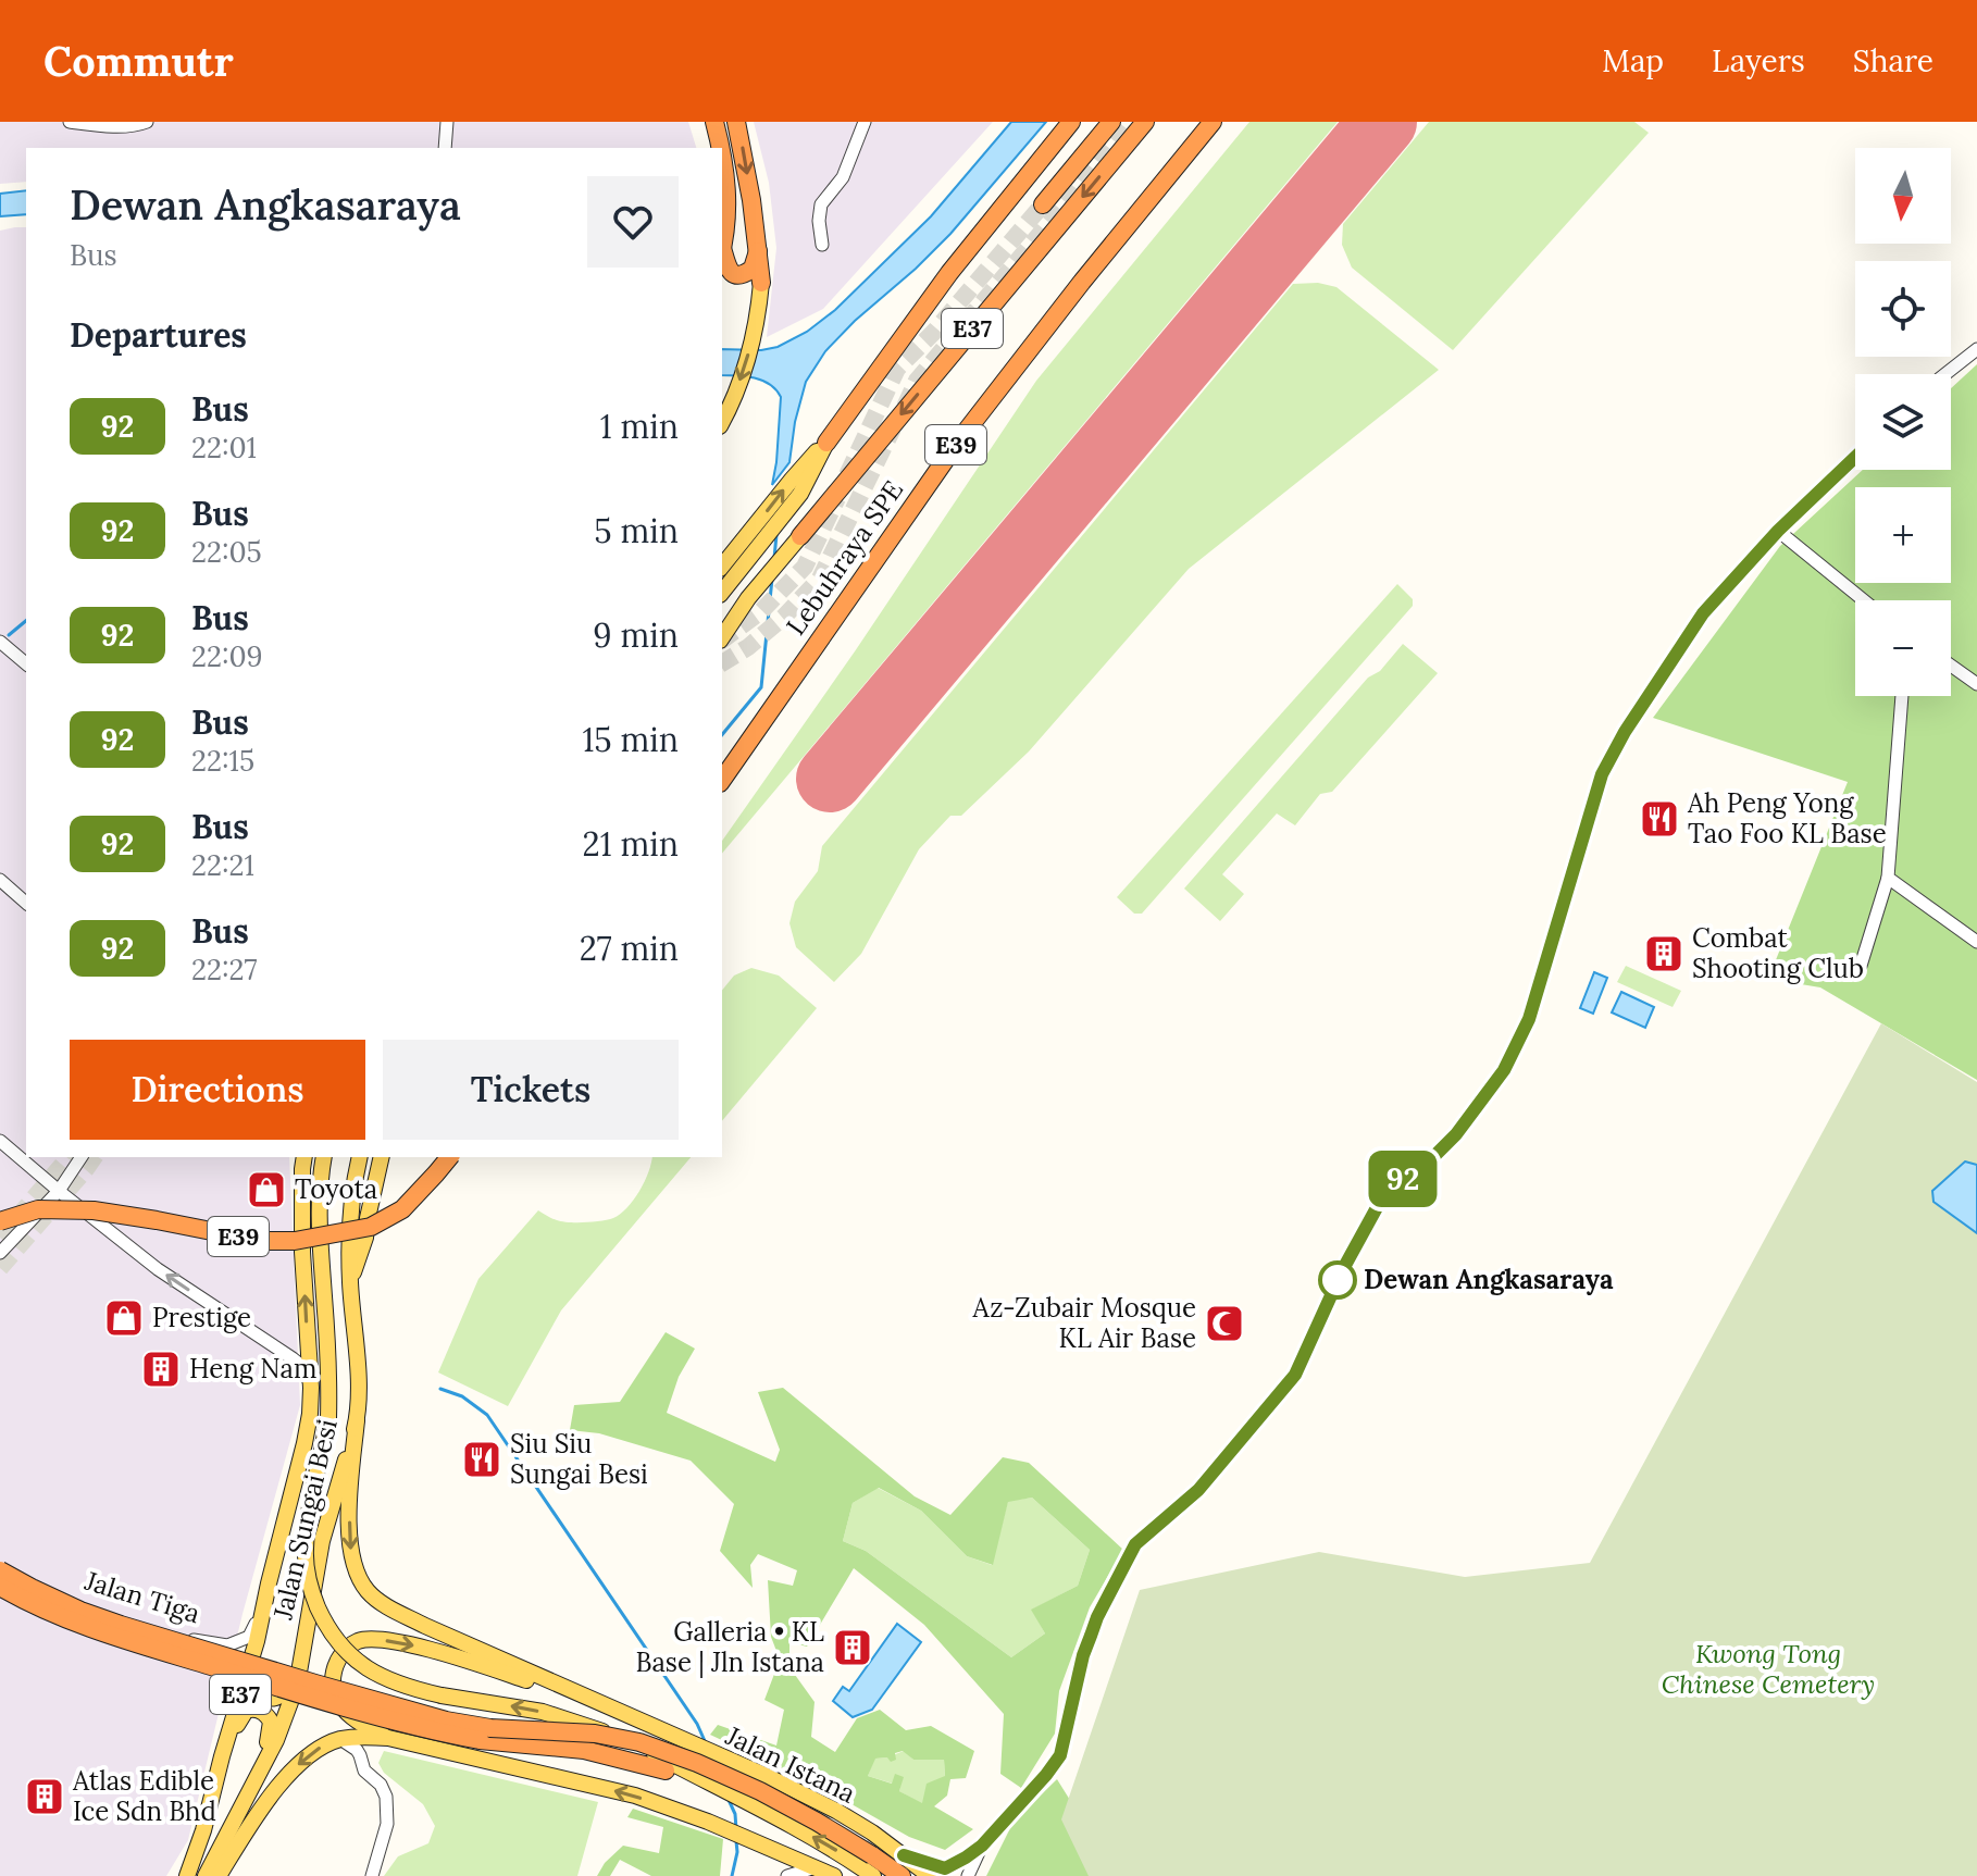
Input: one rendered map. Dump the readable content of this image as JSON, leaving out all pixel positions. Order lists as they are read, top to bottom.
{
  "streets": {
    "highway": ["E37", "E39", "Lebuhraya SPE"],
    "main road": ["Jalan Sungai Besi", "Jalan Istana"],
    "street": ["Jalan Tiga"]
  },
  "crossings": [
    ["Jalan Sungai Besi", "Jalan Tiga"]
  ],
  "parks": ["Kwong Tong Chinese Cemetery"],
  "places": {
    "restaurant": ["Ah Peng Yong Tao Foo KL Base", "Siu Siu Sungai Besi"],
    "building": [
      "Combat Shooting Club",
      "Heng Nam",
      "Galleria • KL Base | Jln Istana",
      "Atlas Edible Ice Sdn Bhd"
    ],
    "shop": ["Toyota", "Prestige"],
    "other": ["Dewan Angkasaraya"],
    "mosque": ["Az-Zubair Mosque KL Air Base"]
  },
  "lines": ["bus line 92"],
  "north": "bottom",
  "page": {
    "header": "Commutr",
    "nav": ["Map", "Layers", "Share"],
    "on_map": "92",
    "map_buttons": ["+", "−"],
    "heading": [
      ["Dewan Angkasaraya", "Bus"],
      "Departures"
    ],
    "list": [
      {
        "mark": "92",
        "name": "Bus",
        "note": "22:01",
        "value": "1 min"
      },
      {
        "mark": "92",
        "name": "Bus",
        "note": "22:05",
        "value": "5 min"
      },
      {
        "mark": "92",
        "name": "Bus",
        "note": "22:09",
        "value": "9 min"
      },
      {
        "mark": "92",
        "name": "Bus",
        "note": "22:15",
        "value": "15 min"
      },
      {
        "mark": "92",
        "name": "Bus",
        "note": "22:21",
        "value": "21 min"
      },
      {
        "mark": "92",
        "name": "Bus",
        "note": "22:27",
        "value": "27 min"
      }
    ],
    "buttons": ["Directions", "Tickets"]
  }
}
